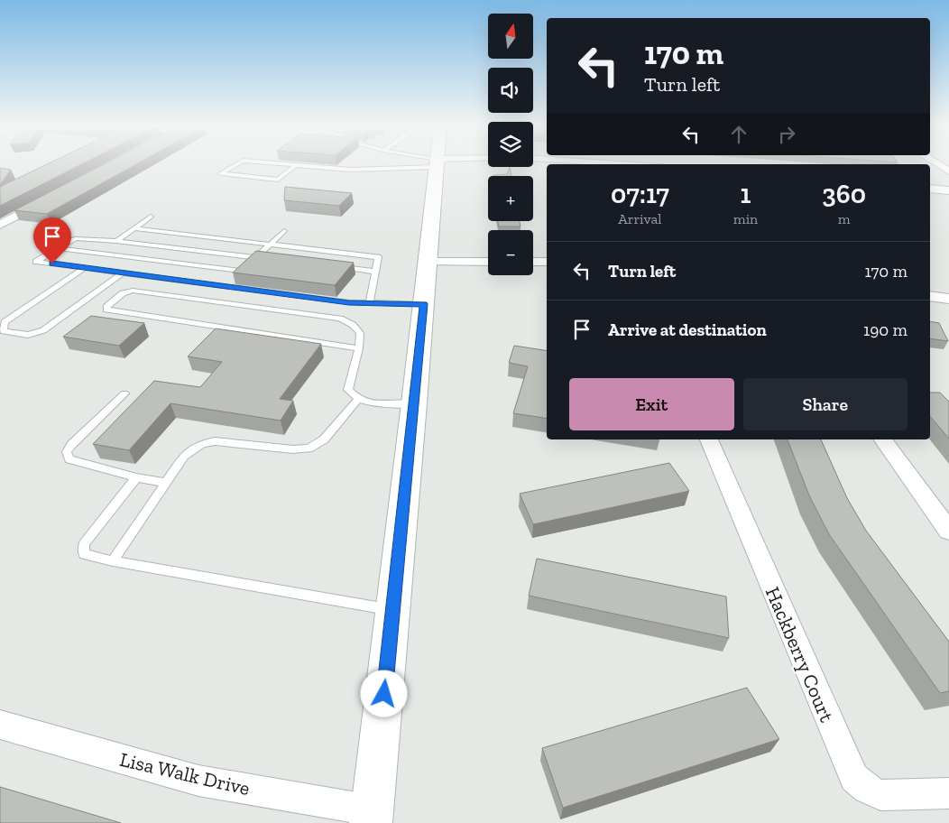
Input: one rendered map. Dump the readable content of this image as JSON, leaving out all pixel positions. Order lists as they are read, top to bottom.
{
  "streets": {
    "street": ["Hackberry Court", "Lisa Walk Drive"]
  },
  "north": "top",
  "page": {
    "map_buttons": ["+", "−"],
    "turn": ["170 m", "Turn left"],
    "eta": [
      "07:17",
      "Arrival",
      "1",
      "min",
      "360",
      "m"
    ],
    "list": [
      {
        "name": "Turn left",
        "value": "170 m"
      },
      {
        "name": "Arrive at destination",
        "value": "190 m"
      }
    ],
    "buttons": ["Exit", "Share"]
  }
}
